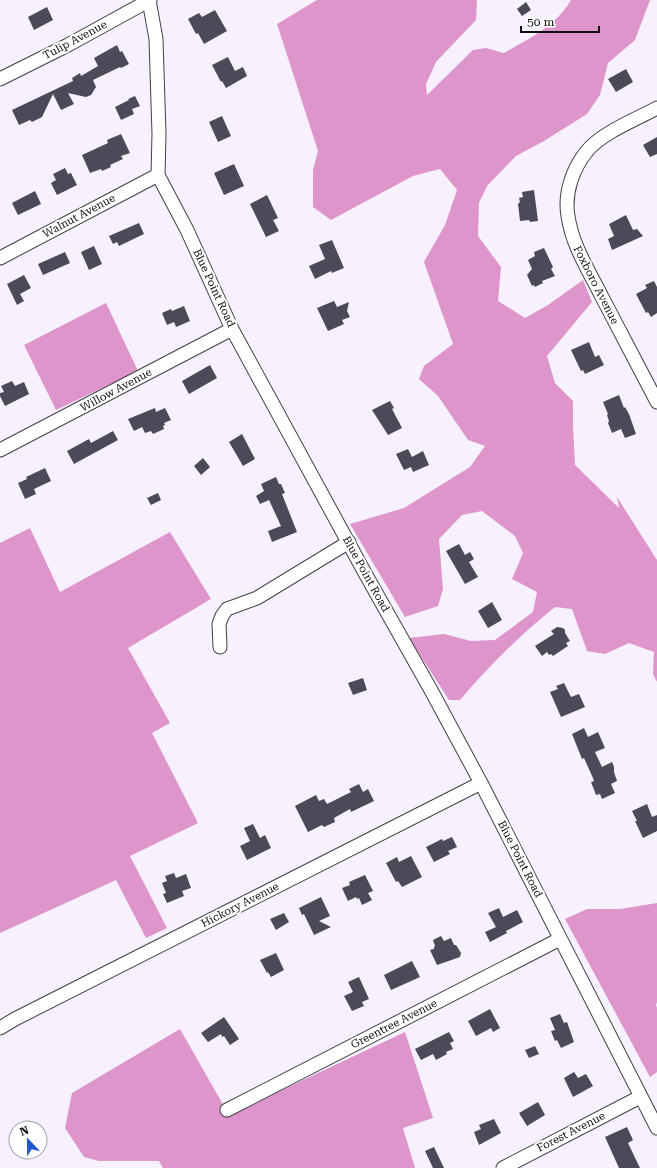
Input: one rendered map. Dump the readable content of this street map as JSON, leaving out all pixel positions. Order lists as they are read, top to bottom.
{
  "streets": {
    "street": [
      "Tulip Avenue",
      "Walnut Avenue",
      "Foxboro Avenue",
      "Blue Point Road",
      "Willow Avenue",
      "Hickory Avenue",
      "Greentree Avenue",
      "Forest Avenue"
    ]
  },
  "crossings": [
    ["Tulip Avenue", "Blue Point Road"],
    ["Walnut Avenue", "Blue Point Road"],
    ["Blue Point Road", "Willow Avenue"],
    ["Blue Point Road", "Hickory Avenue"],
    ["Blue Point Road", "Greentree Avenue"],
    ["Blue Point Road", "Forest Avenue"]
  ],
  "scale_bar": "50 m",
  "north": "top"
}
